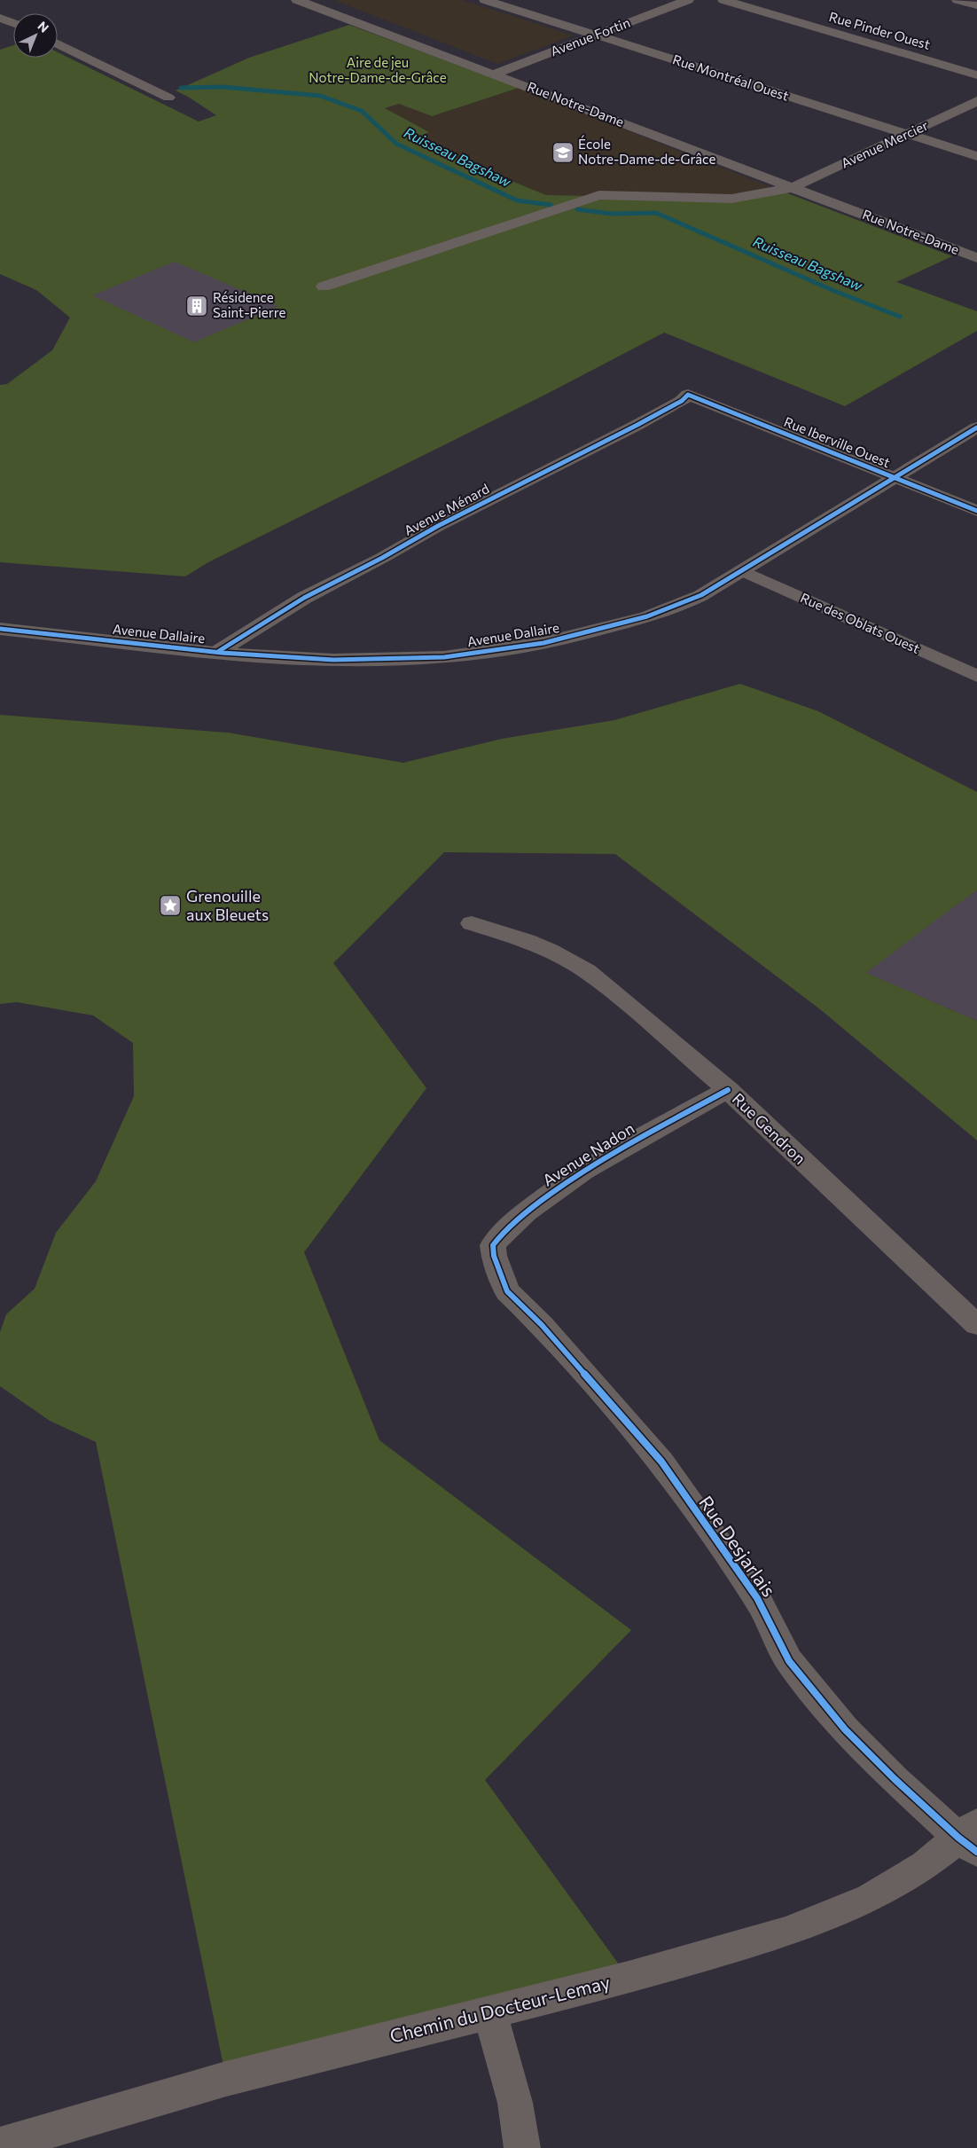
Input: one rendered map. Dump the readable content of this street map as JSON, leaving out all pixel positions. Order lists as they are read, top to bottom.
{
  "streets": {
    "street": [
      "Rue Pinder Ouest",
      "Avenue Fortin",
      "Rue Montréal Ouest",
      "Rue Notre-Dame",
      "Avenue Mercier",
      "Rue Iberville Ouest",
      "Avenue Ménard",
      "Rue des Oblats Ouest",
      "Avenue Dallaire",
      "Rue Gendron",
      "Avenue Nadon",
      "Rue Desjarlais",
      "Chemin du Docteur-Lemay"
    ]
  },
  "crossings": [
    ["Avenue Fortin", "Rue Montréal Ouest"],
    ["Avenue Fortin", "Rue Notre-Dame"],
    ["Rue Montréal Ouest", "Avenue Mercier"],
    ["Rue Notre-Dame", "Avenue Mercier"],
    ["Rue Iberville Ouest", "Avenue Ménard"],
    ["Rue Iberville Ouest", "Avenue Dallaire"],
    ["Avenue Ménard", "Avenue Dallaire"],
    ["Rue des Oblats Ouest", "Avenue Dallaire"],
    ["Rue Gendron", "Avenue Nadon"],
    ["Avenue Nadon", "Rue Desjarlais"],
    ["Rue Desjarlais", "Chemin du Docteur-Lemay"]
  ],
  "water": ["Ruisseau Bagshaw"],
  "parks": ["Aire de jeu Notre-Dame-de-Grâce"],
  "places": {
    "school or university": ["École Notre-Dame-de-Grâce"],
    "building": ["Résidence Saint-Pierre"],
    "place": ["Grenouille aux Bleuets"]
  },
  "north": "top right"
}
